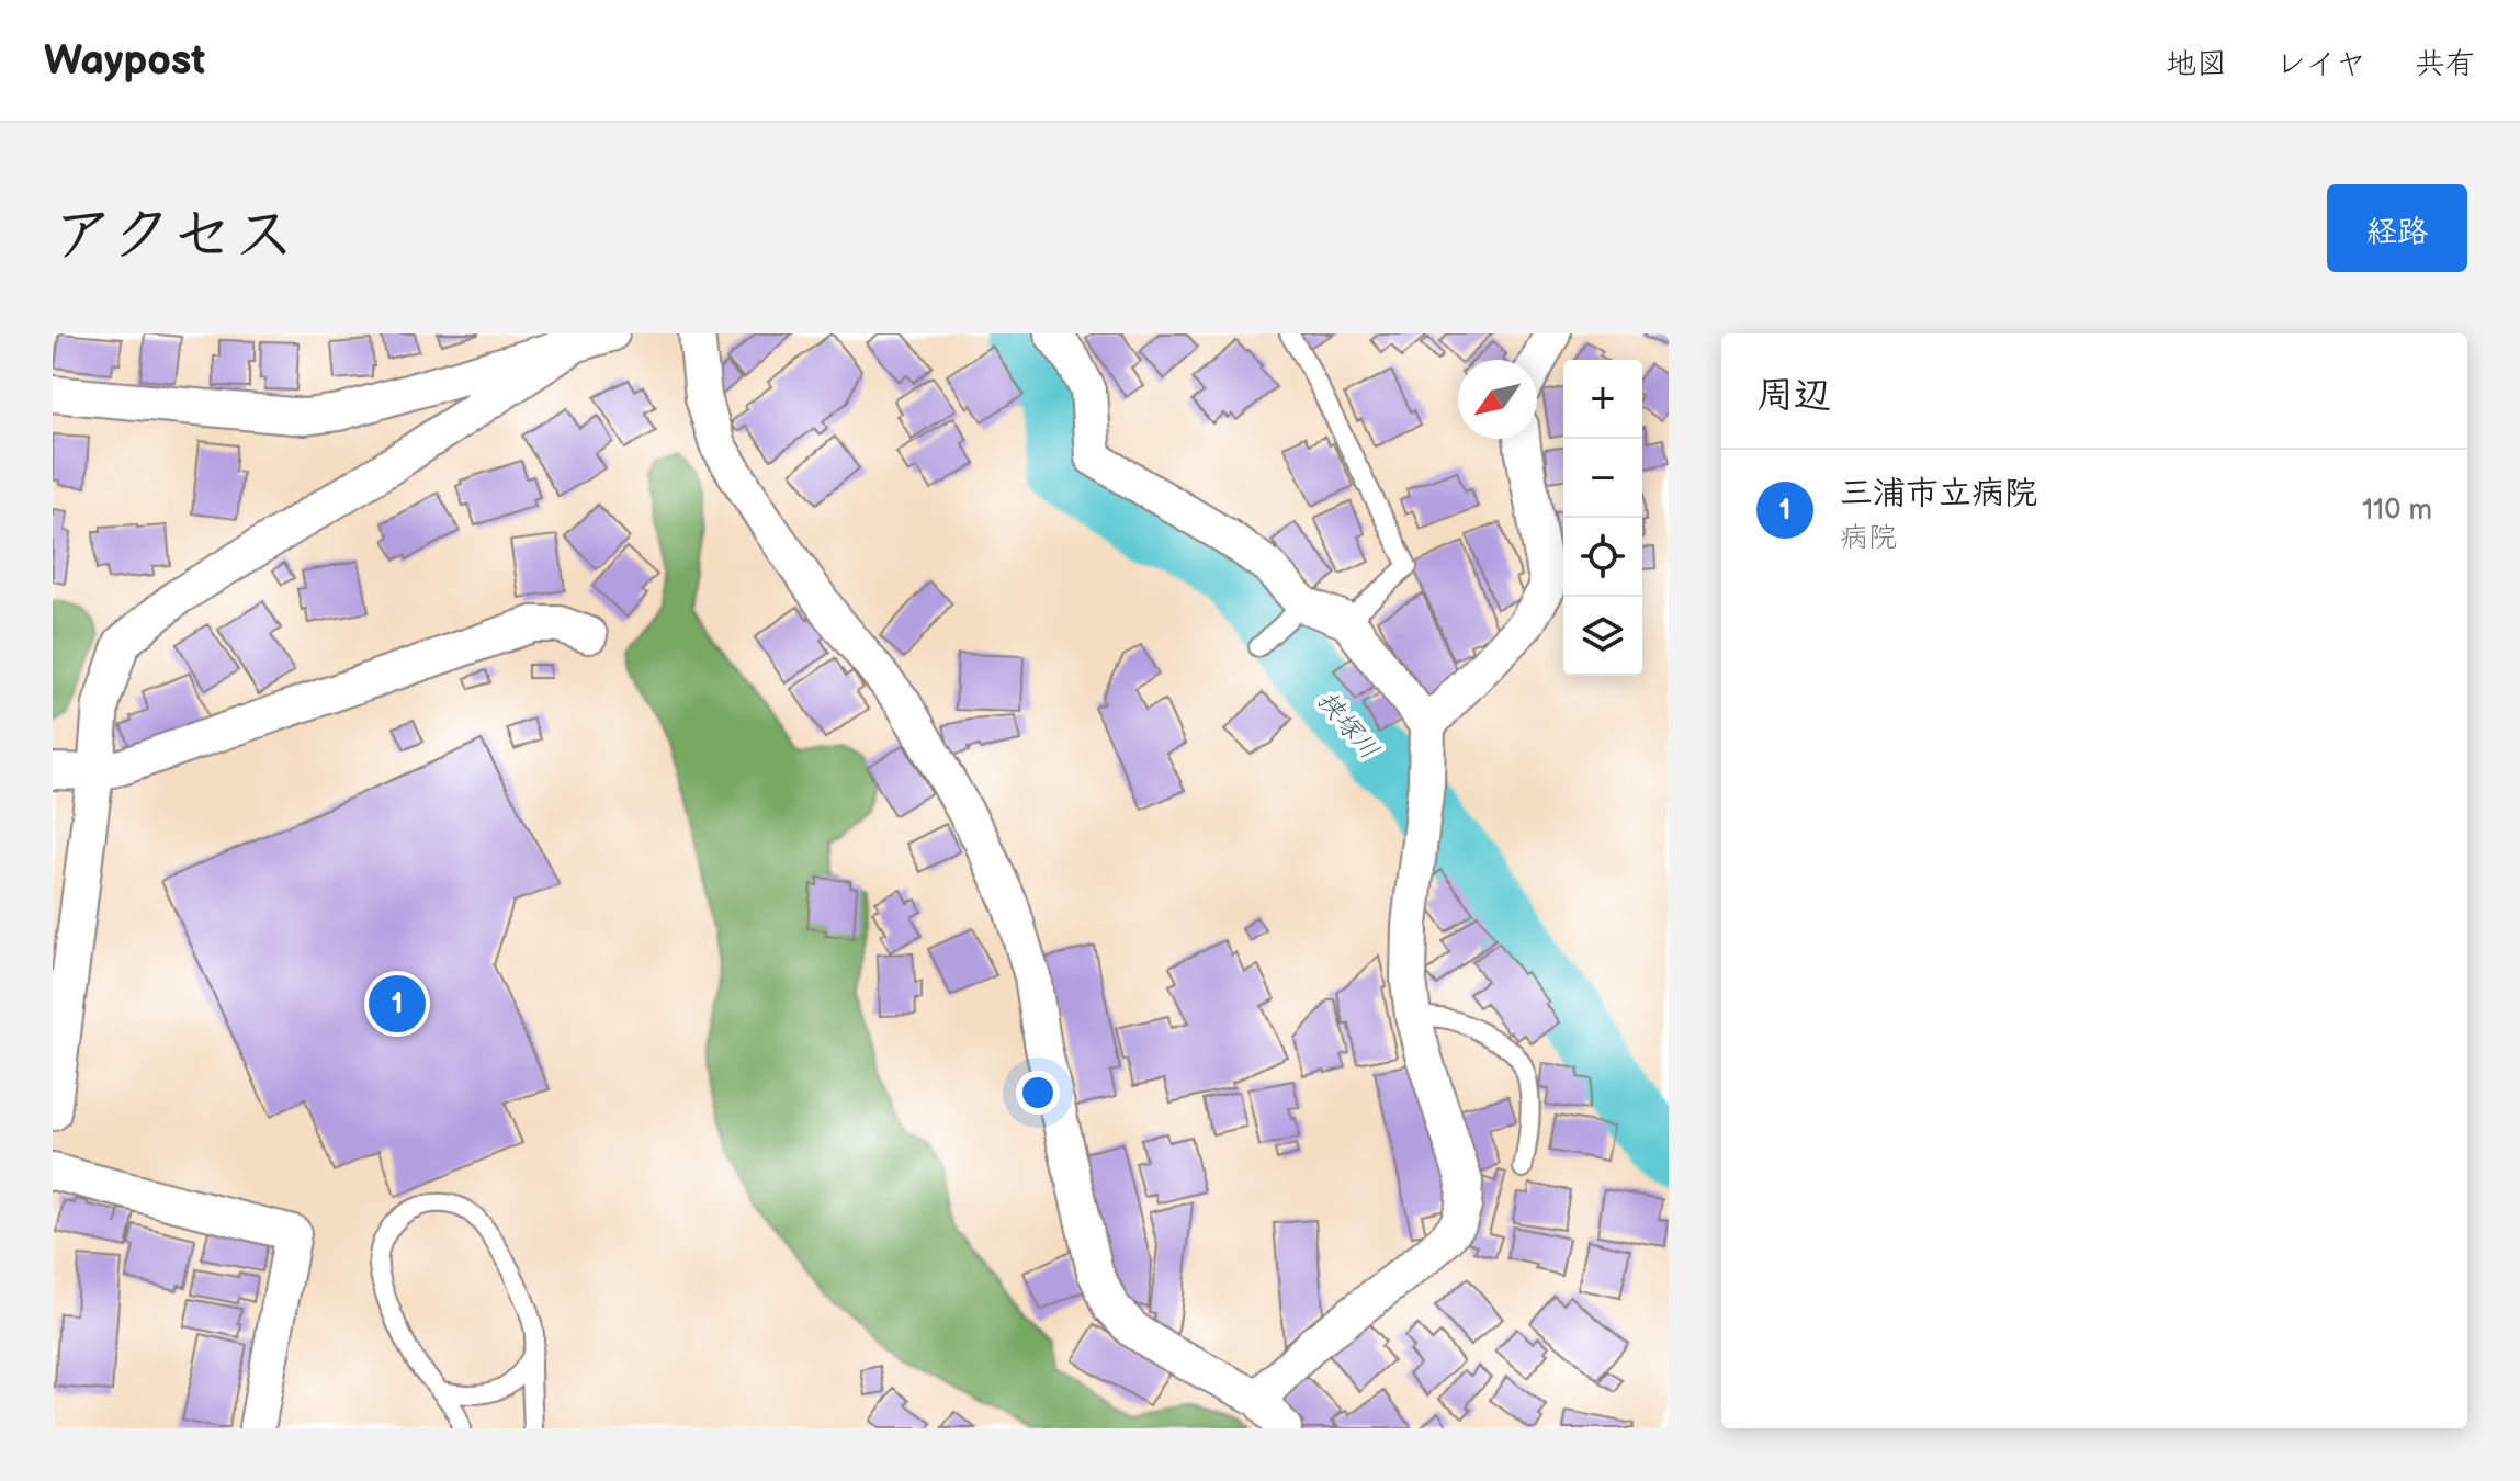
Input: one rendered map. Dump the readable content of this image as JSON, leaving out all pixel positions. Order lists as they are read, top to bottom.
{
  "water": ["挟塚川"],
  "north": "bottom left",
  "page": {
    "header": "Waypost",
    "nav": ["地図", "レイヤ", "共有"],
    "title": "アクセス",
    "buttons": "経路",
    "heading": "周辺",
    "map_buttons": ["+", "−"],
    "list": [
      {
        "mark": "1",
        "name": "三浦市立病院",
        "note": "病院",
        "value": "110 m"
      }
    ],
    "pins": "1"
  }
}
